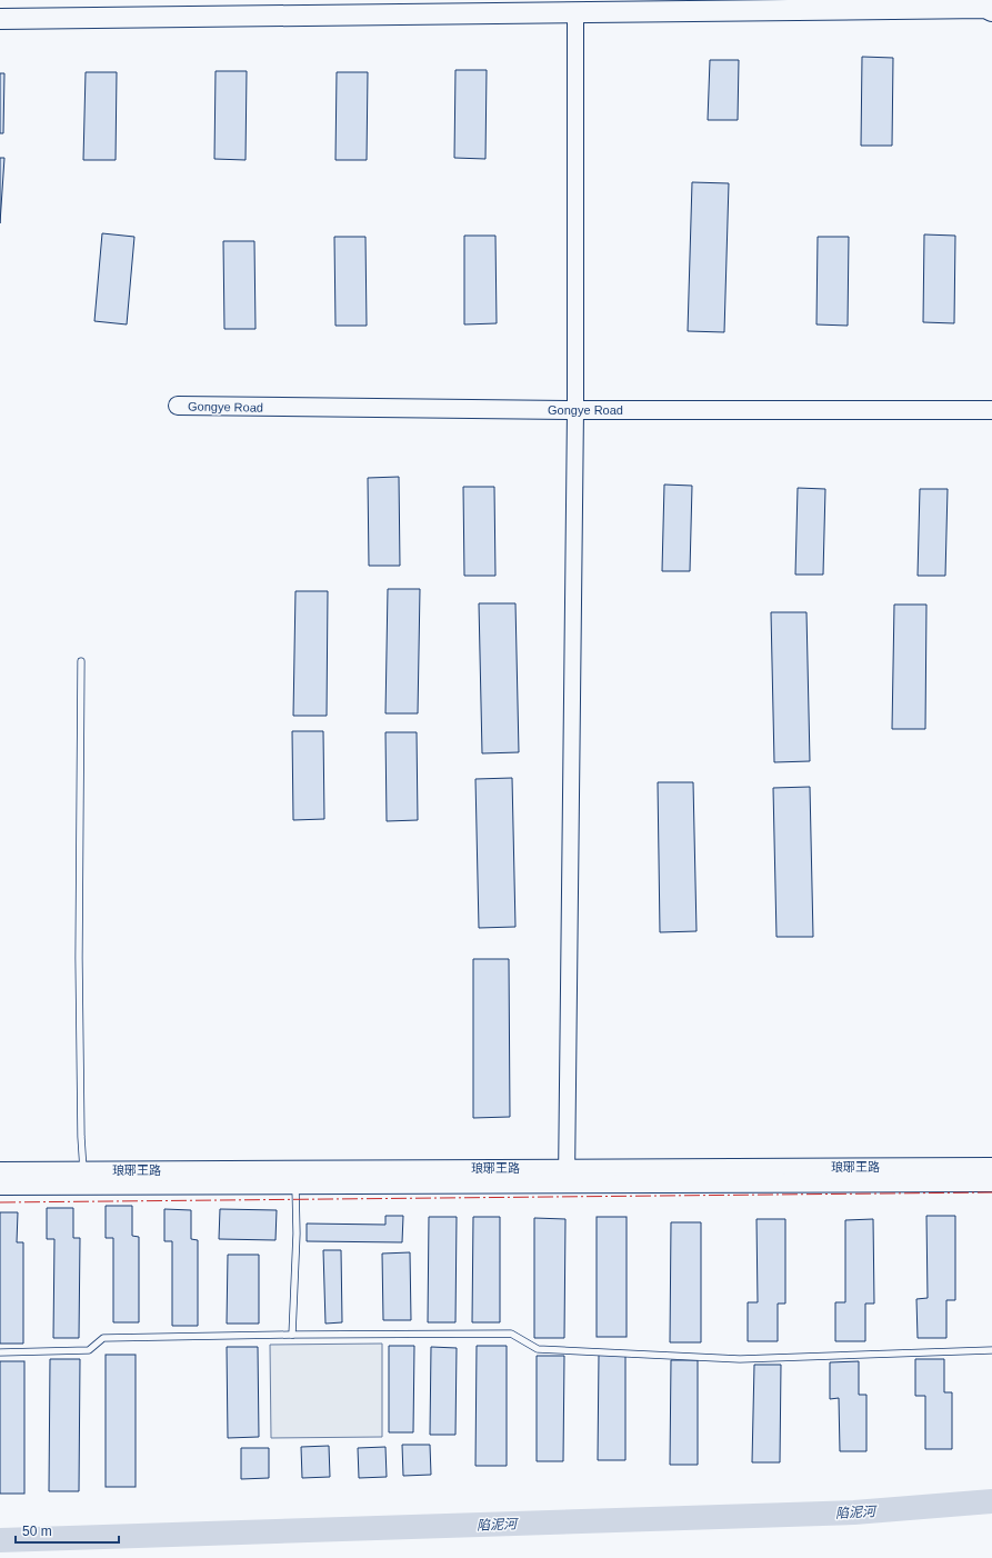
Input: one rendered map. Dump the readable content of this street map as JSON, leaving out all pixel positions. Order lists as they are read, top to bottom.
{
  "streets": {
    "main road": ["Gongye Road", "琅琊王路"]
  },
  "water": ["陷泥河"],
  "scale_bar": "50 m"
}
